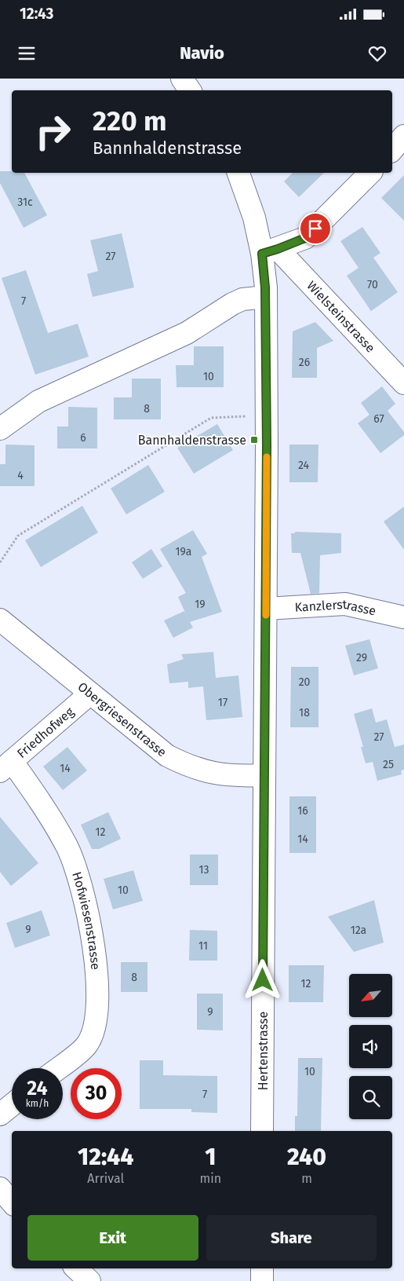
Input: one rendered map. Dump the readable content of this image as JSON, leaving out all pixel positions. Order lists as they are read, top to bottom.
{
  "streets": {
    "street": [
      "Wielsteinstrasse",
      "Kanzlerstrasse",
      "Obergriesenstrasse",
      "Friedhofweg",
      "Hofwiesenstrasse",
      "Hertenstrasse"
    ]
  },
  "crossings": [
    ["Wielsteinstrasse", "Hertenstrasse"],
    ["Kanzlerstrasse", "Hertenstrasse"],
    ["Obergriesenstrasse", "Friedhofweg"],
    ["Obergriesenstrasse", "Hertenstrasse"],
    ["Friedhofweg", "Hofwiesenstrasse"]
  ],
  "places": {
    "transit": ["Bannhaldenstrasse"]
  },
  "house_numbers": [
    "31c",
    "27",
    "70",
    "7",
    "26",
    "10",
    "8",
    "67",
    "6",
    "24",
    "4",
    "19a",
    "19",
    "29",
    "20",
    "17",
    "18",
    "27",
    "25",
    "14",
    "16",
    "12",
    "14",
    "13",
    "10",
    "9",
    "12a",
    "11",
    "8",
    "12",
    "9",
    "10",
    "7"
  ],
  "north": "bottom left",
  "page": {
    "status": "12:43",
    "header": "Navio",
    "turn": ["220 m", "Bannhaldenstrasse"],
    "speed": "24 km/h",
    "limit": "30",
    "eta": [
      "12:44",
      "Arrival",
      "1",
      "min",
      "240",
      "m"
    ],
    "buttons": ["Exit", "Share"]
  }
}
